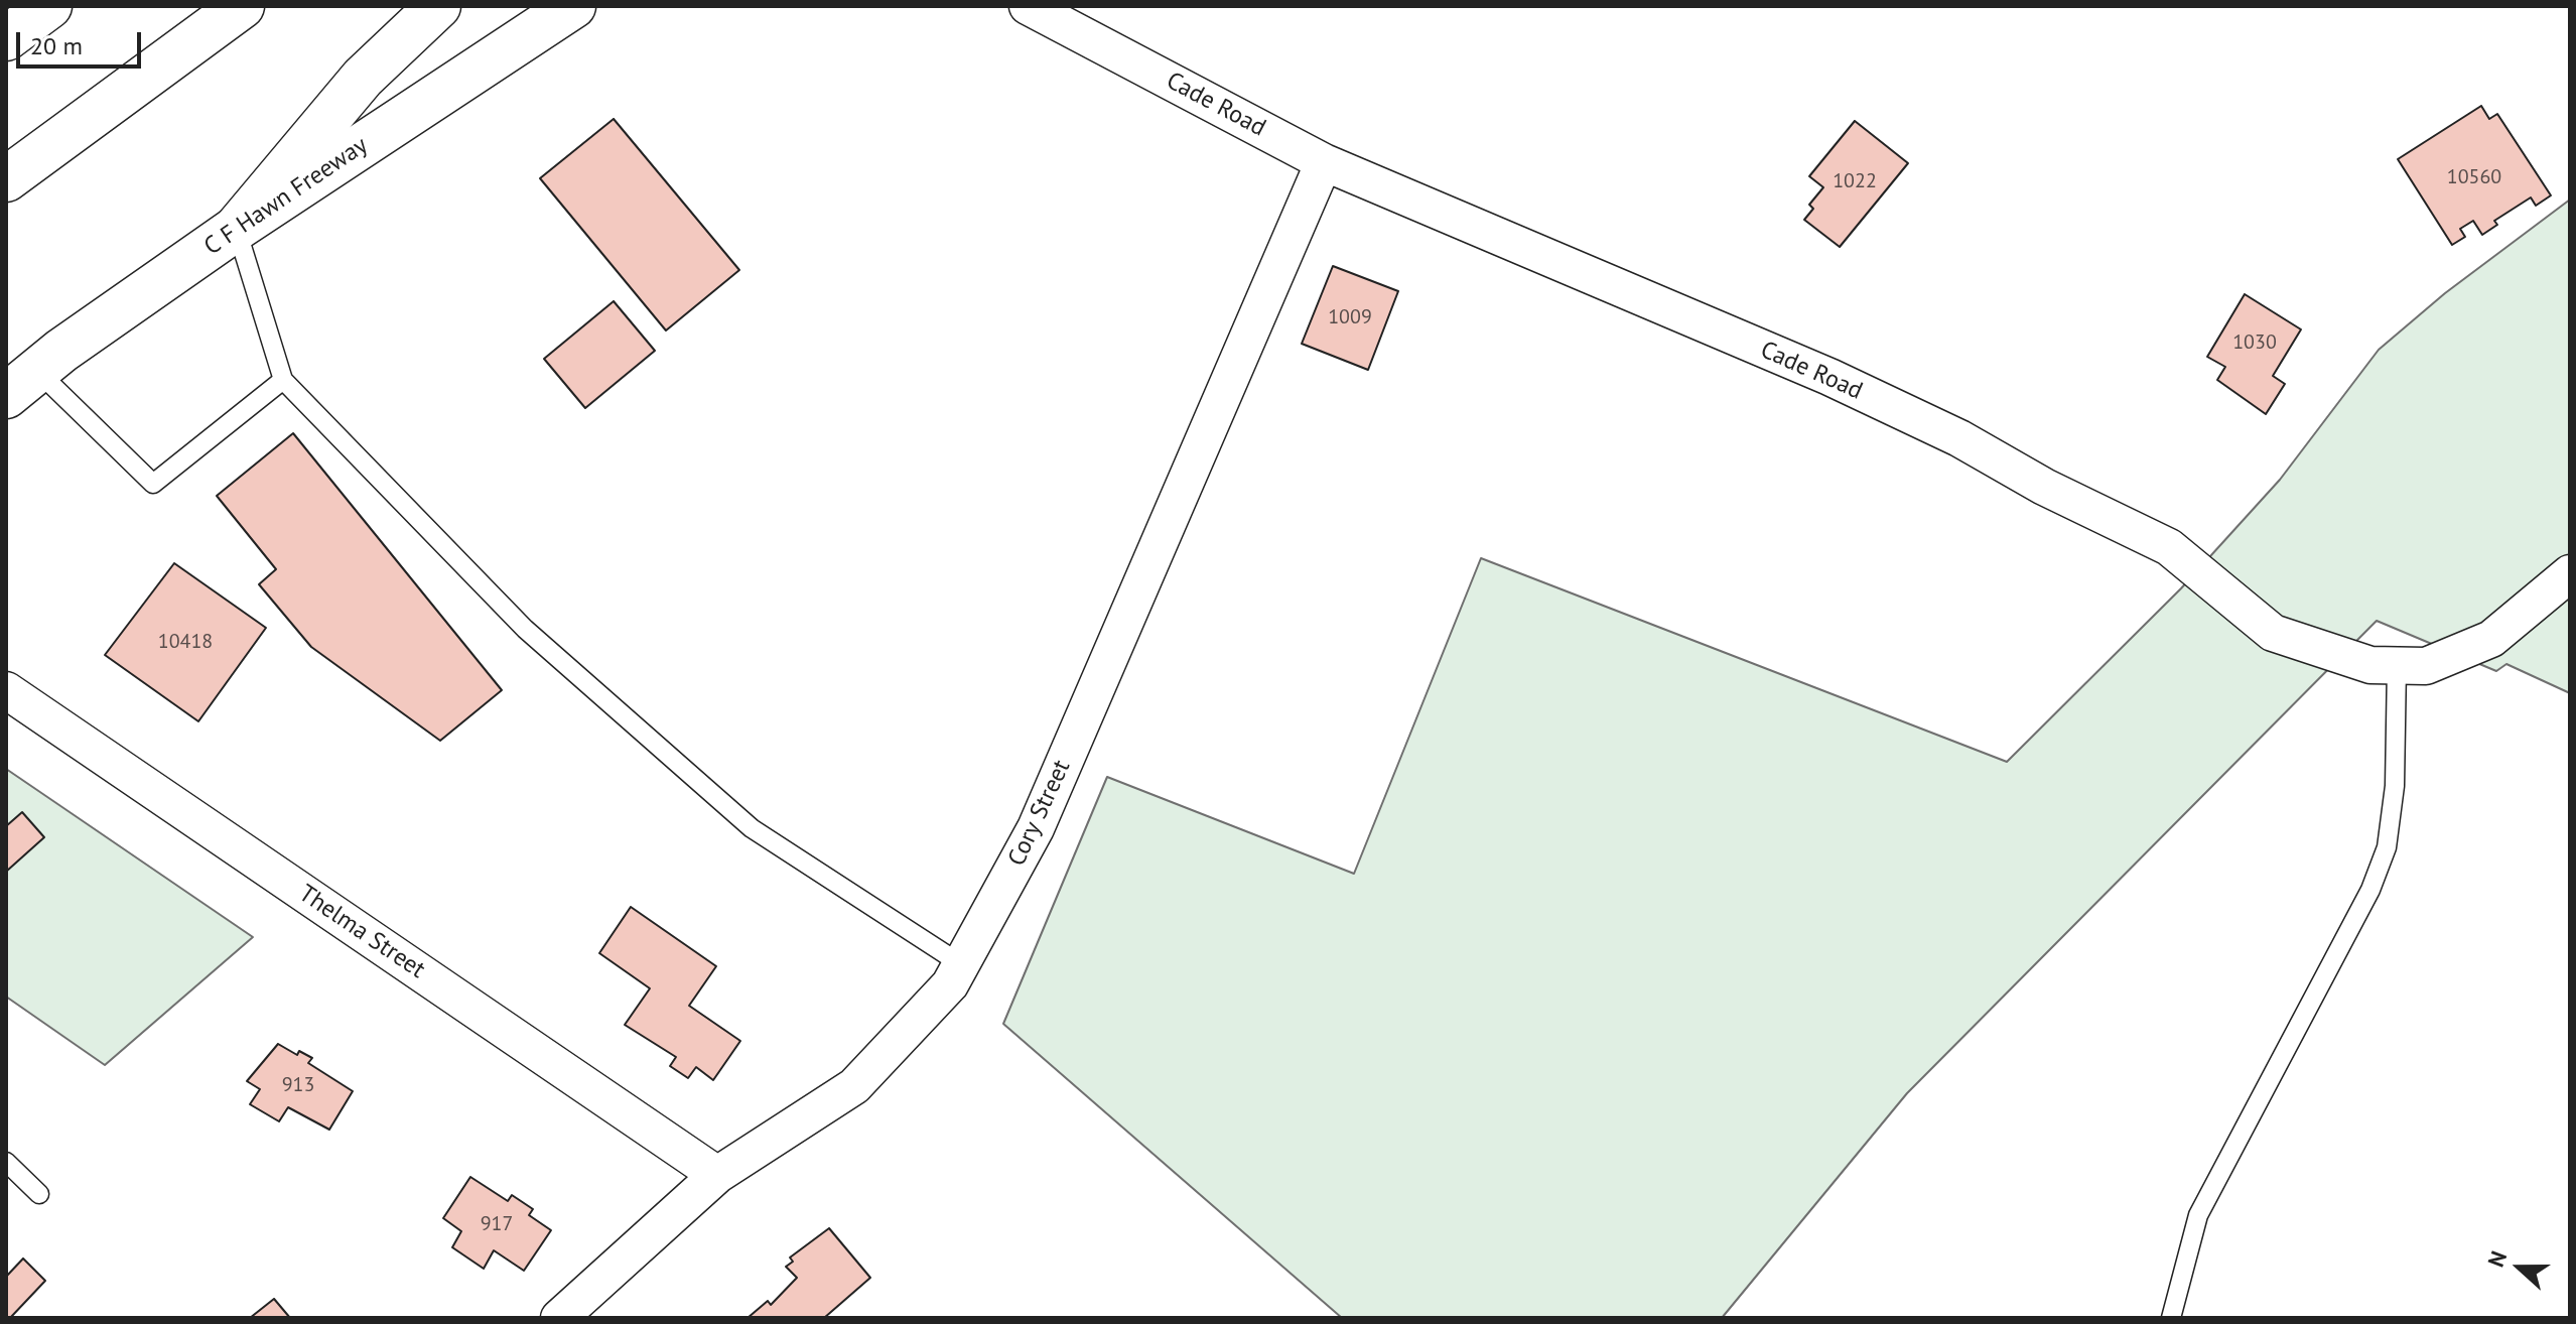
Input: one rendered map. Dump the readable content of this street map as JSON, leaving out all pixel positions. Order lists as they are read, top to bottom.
{
  "streets": {
    "main road": ["C F Hawn Freeway"],
    "street": ["Cade Road", "Cory Street", "Thelma Street"]
  },
  "crossings": [
    ["Cade Road", "Cory Street"],
    ["Cory Street", "Thelma Street"]
  ],
  "house_numbers": [
    "10560",
    "1022",
    "1009",
    "1030",
    "10418",
    "913",
    "917"
  ],
  "scale_bar": "20 m",
  "north": "left"
}
